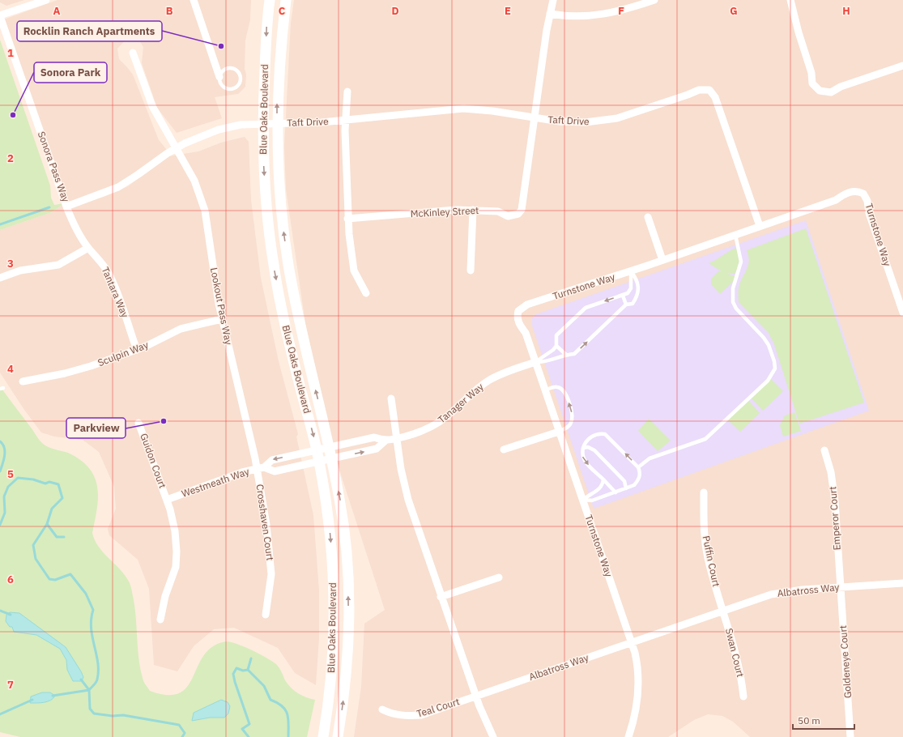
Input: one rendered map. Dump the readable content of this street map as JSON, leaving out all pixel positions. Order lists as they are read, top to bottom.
{
  "streets": {
    "main road": ["Blue Oaks Boulevard"],
    "street": [
      "Taft Drive",
      "Sonora Pass Way",
      "McKinley Street",
      "Turnstone Way",
      "Tantara Way",
      "Lookout Pass Way",
      "Sculpin Way",
      "Tanager Way",
      "Guidon Court",
      "Westmeath Way",
      "Emperor Court",
      "Crosshaven Court",
      "Puffin Court",
      "Albatross Way",
      "Swan Court",
      "Goldeneye Court",
      "Teal Court"
    ]
  },
  "crossings": [
    ["Blue Oaks Boulevard", "Taft Drive"],
    ["Blue Oaks Boulevard", "Sonora Pass Way"],
    ["Blue Oaks Boulevard", "Tanager Way"],
    ["Blue Oaks Boulevard", "Westmeath Way"],
    ["Taft Drive", "Sonora Pass Way"],
    ["Taft Drive", "McKinley Street"],
    ["Taft Drive", "Turnstone Way"],
    ["Sonora Pass Way", "Tantara Way"],
    ["Sonora Pass Way", "Lookout Pass Way"],
    ["Turnstone Way", "Tanager Way"],
    ["Turnstone Way", "Albatross Way"],
    ["Tantara Way", "Sculpin Way"],
    ["Lookout Pass Way", "Sculpin Way"],
    ["Lookout Pass Way", "Westmeath Way"],
    ["Lookout Pass Way", "Crosshaven Court"],
    ["Tanager Way", "Westmeath Way"],
    ["Guidon Court", "Westmeath Way"],
    ["Westmeath Way", "Crosshaven Court"],
    ["Emperor Court", "Albatross Way"],
    ["Emperor Court", "Goldeneye Court"],
    ["Puffin Court", "Albatross Way"],
    ["Puffin Court", "Swan Court"],
    ["Albatross Way", "Swan Court"],
    ["Albatross Way", "Goldeneye Court"],
    ["Albatross Way", "Teal Court"]
  ],
  "places": ["Rocklin Ranch Apartments", "Sonora Park", "Parkview"],
  "scale_bar": "50 m",
  "grid": {
    "columns": [
      "A",
      "B",
      "C",
      "D",
      "E",
      "F",
      "G",
      "H"
    ],
    "rows": [
      "1",
      "2",
      "3",
      "4",
      "5",
      "6",
      "7"
    ]
  }
}
